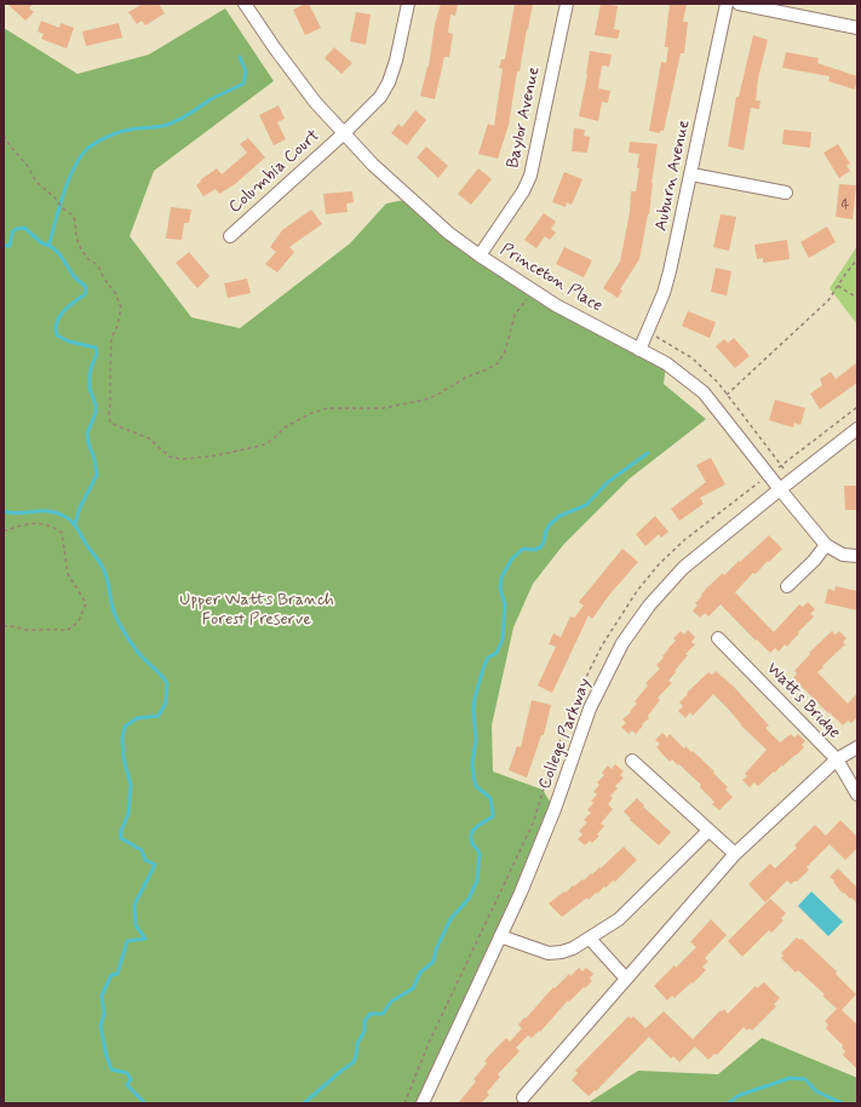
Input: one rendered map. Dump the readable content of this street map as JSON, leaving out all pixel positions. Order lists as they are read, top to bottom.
{
  "streets": {
    "street": [
      "Baylor Avenue",
      "Columbia Court",
      "Auburn Avenue",
      "Princeton Place",
      "Watts Bridge",
      "College Parkway"
    ]
  },
  "crossings": [
    ["Baylor Avenue", "Princeton Place"],
    ["Columbia Court", "Princeton Place"],
    ["Auburn Avenue", "Princeton Place"],
    ["Princeton Place", "College Parkway"]
  ],
  "parks": ["Upper Watts Branch Forest Preserve"],
  "house_numbers": ["4"]
}
